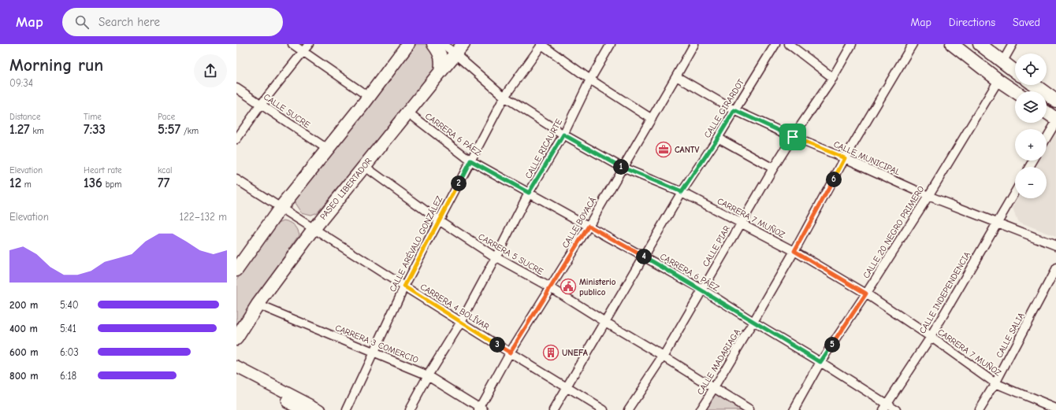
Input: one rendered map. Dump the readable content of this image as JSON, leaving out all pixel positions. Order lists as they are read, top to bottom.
{
  "streets": {
    "highway": ["PASEO LIBERTADOR"],
    "street": [
      "CALLE GIRARDOT",
      "CALLE SUCRE",
      "CARRERA 6 PÁEZ",
      "CALLE RICAURTE",
      "CALLE MUNICIPAL",
      "CARRERA 7 MUÑOZ",
      "CALLE BOYACÁ",
      "CALLE 20 NEGRO PRIMERO",
      "CALLE ARÉVALO GONZÁLEZ",
      "CALLE PIAR",
      "CARRERA 5 SUCRE",
      "CALLE INDEPENDENCIA",
      "CARRERA 4 BOLÍVAR",
      "CALLE SALIA",
      "CARRERA 3 COMERCIO",
      "CALLE MADARIAGA"
    ]
  },
  "crossings": [
    ["CALLE GIRARDOT", "CARRERA 6 PÁEZ"],
    ["CALLE GIRARDOT", "CALLE MUNICIPAL"],
    ["CALLE GIRARDOT", "CARRERA 7 MUÑOZ"],
    ["CALLE GIRARDOT", "CARRERA 5 SUCRE"],
    ["CALLE GIRARDOT", "CARRERA 4 BOLÍVAR"],
    ["CARRERA 6 PÁEZ", "CALLE RICAURTE"],
    ["CARRERA 6 PÁEZ", "PASEO LIBERTADOR"],
    ["CARRERA 6 PÁEZ", "CALLE BOYACÁ"],
    ["CARRERA 6 PÁEZ", "CALLE 20 NEGRO PRIMERO"],
    ["CARRERA 6 PÁEZ", "CALLE ARÉVALO GONZÁLEZ"],
    ["CARRERA 6 PÁEZ", "CALLE PIAR"],
    ["CARRERA 6 PÁEZ", "CALLE INDEPENDENCIA"],
    ["CARRERA 6 PÁEZ", "CALLE MADARIAGA"],
    ["CALLE RICAURTE", "CARRERA 7 MUÑOZ"],
    ["CALLE RICAURTE", "CARRERA 5 SUCRE"],
    ["CALLE RICAURTE", "CARRERA 4 BOLÍVAR"],
    ["CALLE RICAURTE", "CARRERA 3 COMERCIO"],
    ["CALLE MUNICIPAL", "CALLE BOYACÁ"],
    ["CALLE MUNICIPAL", "CALLE 20 NEGRO PRIMERO"],
    ["CALLE MUNICIPAL", "CALLE PIAR"],
    ["CALLE MUNICIPAL", "CALLE INDEPENDENCIA"],
    ["CALLE MUNICIPAL", "CALLE MADARIAGA"],
    ["PASEO LIBERTADOR", "CARRERA 7 MUÑOZ"],
    ["PASEO LIBERTADOR", "CARRERA 5 SUCRE"],
    ["PASEO LIBERTADOR", "CARRERA 4 BOLÍVAR"],
    ["PASEO LIBERTADOR", "CARRERA 3 COMERCIO"],
    ["CARRERA 7 MUÑOZ", "CALLE BOYACÁ"],
    ["CARRERA 7 MUÑOZ", "CALLE 20 NEGRO PRIMERO"],
    ["CARRERA 7 MUÑOZ", "CALLE ARÉVALO GONZÁLEZ"],
    ["CARRERA 7 MUÑOZ", "CALLE PIAR"],
    ["CARRERA 7 MUÑOZ", "CALLE INDEPENDENCIA"],
    ["CARRERA 7 MUÑOZ", "CALLE SALIA"],
    ["CARRERA 7 MUÑOZ", "CALLE MADARIAGA"],
    ["CALLE BOYACÁ", "CARRERA 5 SUCRE"],
    ["CALLE BOYACÁ", "CARRERA 4 BOLÍVAR"],
    ["CALLE BOYACÁ", "CARRERA 3 COMERCIO"],
    ["CALLE ARÉVALO GONZÁLEZ", "CARRERA 5 SUCRE"],
    ["CALLE ARÉVALO GONZÁLEZ", "CARRERA 4 BOLÍVAR"],
    ["CALLE ARÉVALO GONZÁLEZ", "CARRERA 3 COMERCIO"],
    ["CALLE PIAR", "CARRERA 5 SUCRE"],
    ["CARRERA 5 SUCRE", "CALLE MADARIAGA"]
  ],
  "places": {
    "office": ["CANTV"],
    "public building": ["Ministerio publico"],
    "building": ["UNEFA"]
  },
  "page": {
    "header": "Map",
    "search": "Search here",
    "nav": ["Map", "Directions", "Saved"],
    "heading": ["Morning run", "09:34"],
    "map_buttons": ["+", "−"],
    "stats": [
      ["Distance", "1.27 km"],
      ["Time", "7:33"],
      ["Pace", "5:57 /km"],
      ["Elevation", "12 m"],
      ["Heart rate", "136 bpm"],
      ["kcal", "77"]
    ],
    "pins": [
      "1",
      "6",
      "2",
      "4",
      "3",
      "5"
    ],
    "chart": ["Elevation", "122–132 m"],
    "list": [
      {
        "name": "200 m",
        "note": "5:40"
      },
      {
        "name": "400 m",
        "note": "5:41"
      },
      {
        "name": "600 m",
        "note": "6:03"
      },
      {
        "name": "800 m",
        "note": "6:18"
      }
    ]
  }
}
